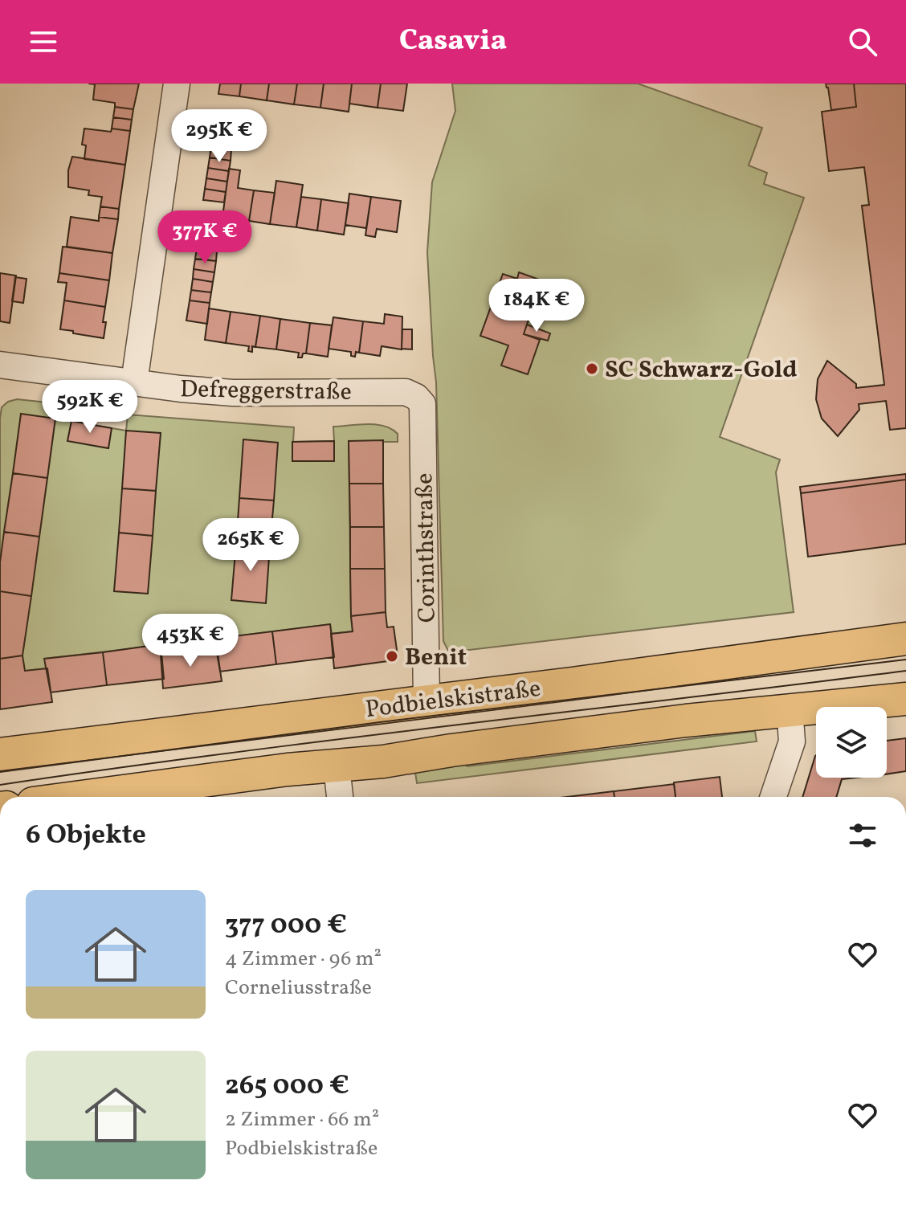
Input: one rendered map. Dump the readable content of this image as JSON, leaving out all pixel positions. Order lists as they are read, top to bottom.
{
  "streets": {
    "main road": ["Podbielskistraße"],
    "street": ["Defreggerstraße", "Corinthstraße"]
  },
  "crossings": [
    ["Defreggerstraße", "Corinthstraße"],
    ["Corinthstraße", "Podbielskistraße"]
  ],
  "places": ["SC Schwarz-Gold", "Benit"],
  "page": {
    "header": "Casavia",
    "price": [
      "295K €",
      "377K €",
      "184K €",
      "592K €",
      "265K €",
      "453K €"
    ],
    "heading": "6 Objekte",
    "list": [
      {
        "name": "377 000 €",
        "note": "4 Zimmer · 96 m² · Corneliusstraße"
      },
      {
        "name": "265 000 €",
        "note": "2 Zimmer · 66 m² · Podbielskistraße"
      }
    ]
  }
}
